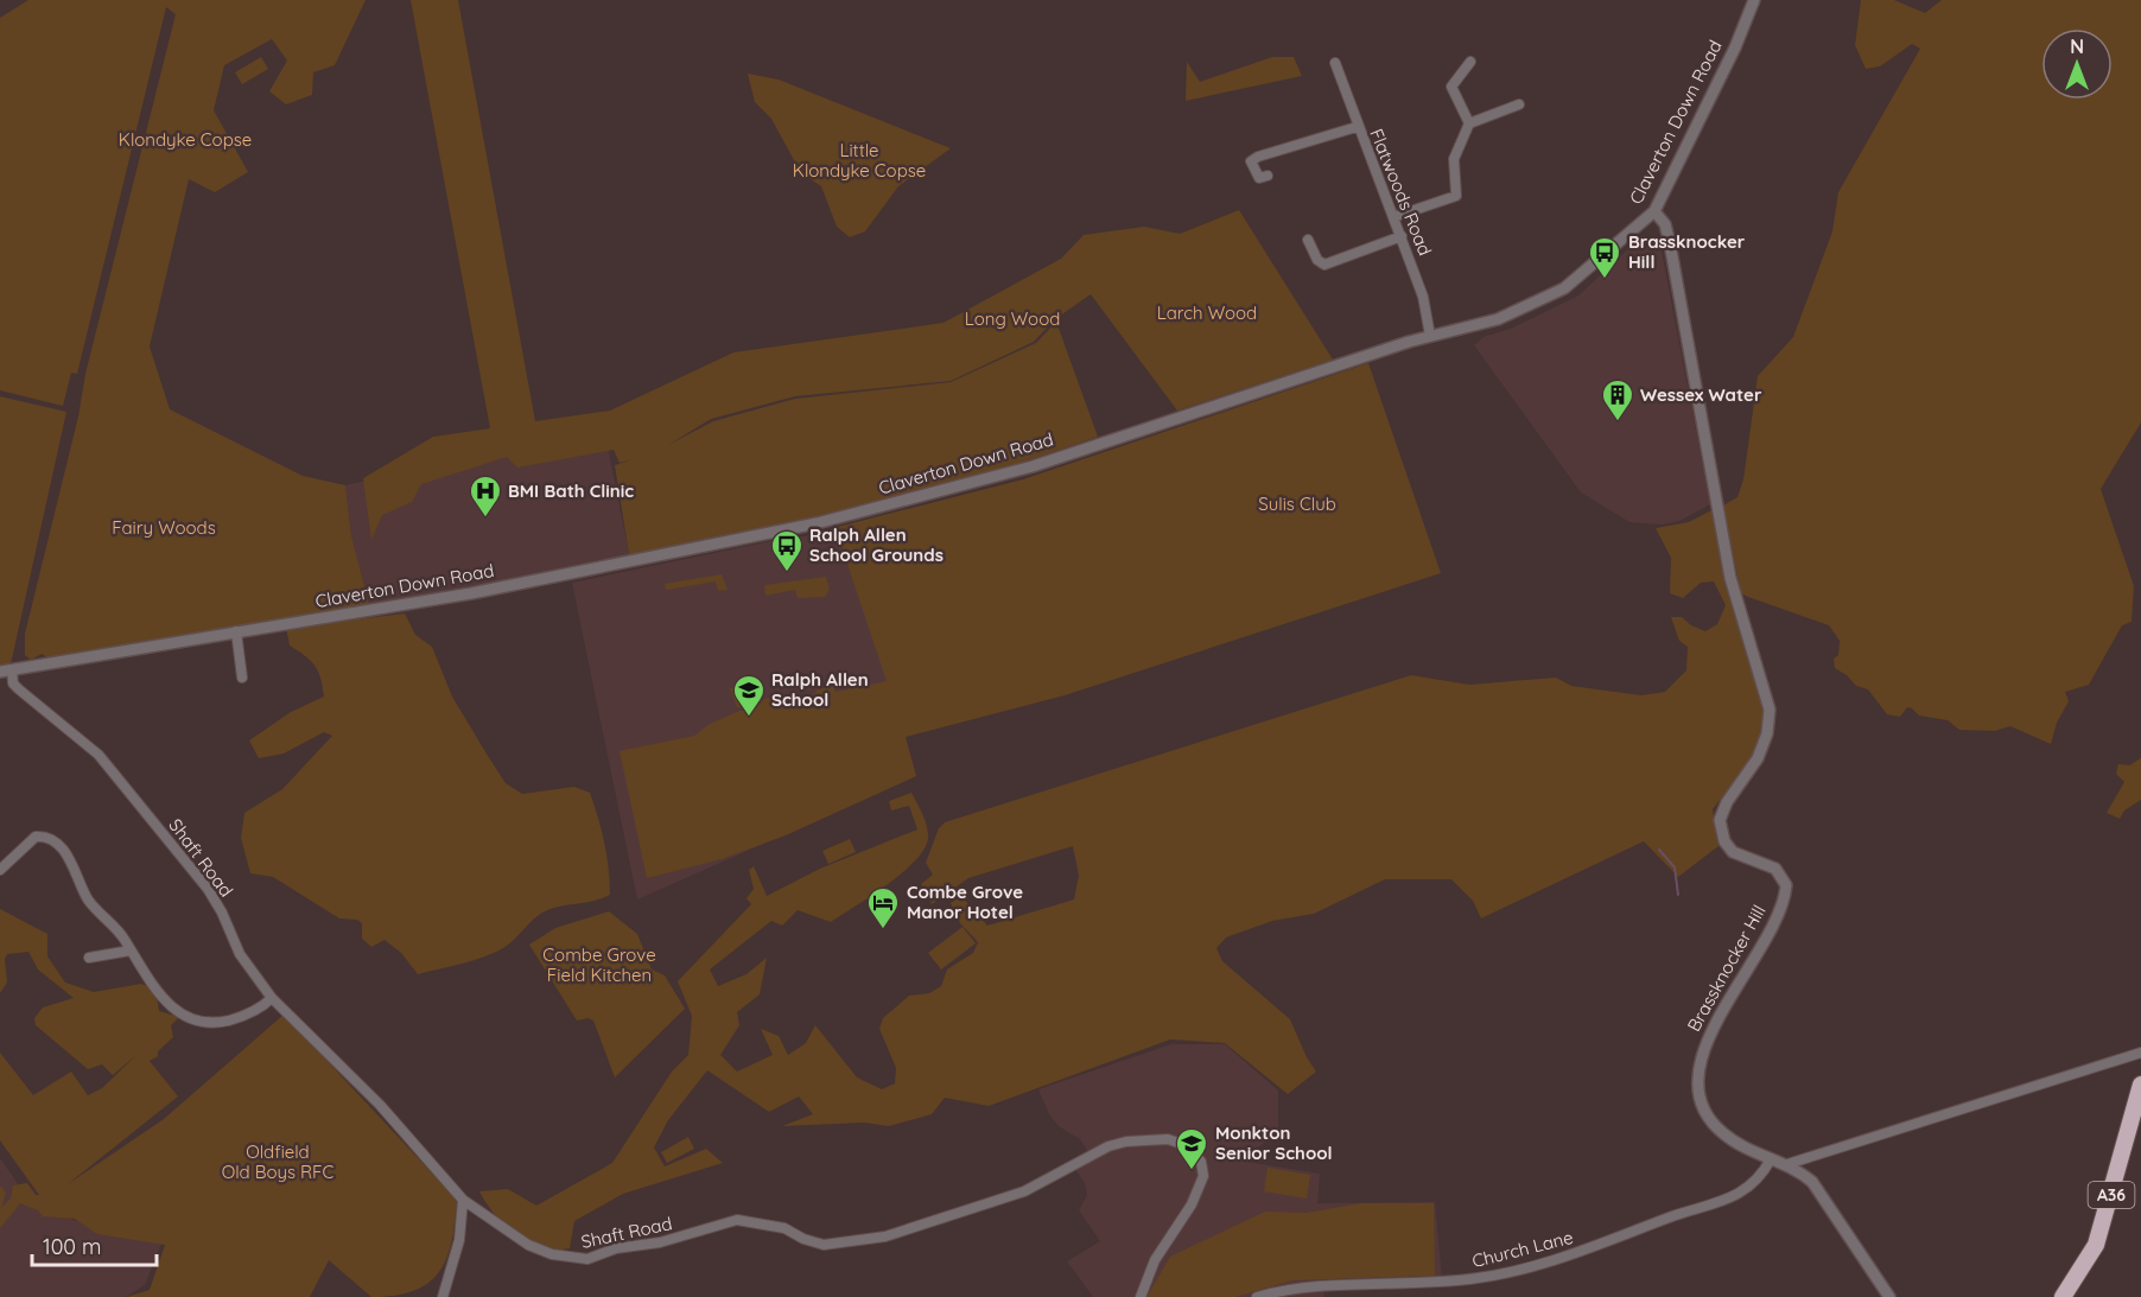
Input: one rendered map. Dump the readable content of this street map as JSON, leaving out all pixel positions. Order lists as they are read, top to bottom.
{
  "streets": {
    "highway": ["A36"],
    "street": [
      "Claverton Down Road",
      "Flatwoods Road",
      "Shaft Road",
      "Brassknocker Hill",
      "Church Lane"
    ]
  },
  "crossings": [
    ["Claverton Down Road", "Flatwoods Road"],
    ["Claverton Down Road", "Shaft Road"],
    ["Claverton Down Road", "Brassknocker Hill"],
    ["Brassknocker Hill", "Church Lane"]
  ],
  "parks": [
    "Klondyke Copse",
    "Little Klondyke Copse",
    "Larch Wood",
    "Long Wood",
    "Sulis Club",
    "Fairy Woods",
    "Combe Grove Field Kitchen",
    "Oldfield Old Boys RFC"
  ],
  "places": {
    "bus stop": ["Brassknocker Hill", "Ralph Allen School Grounds"],
    "building": ["Wessex Water"],
    "hospital": ["BMI Bath Clinic"],
    "school or university": ["Ralph Allen School", "Monkton Senior School"],
    "hotel": ["Combe Grove Manor Hotel"]
  },
  "scale_bar": "100 m",
  "north": "top"
}
